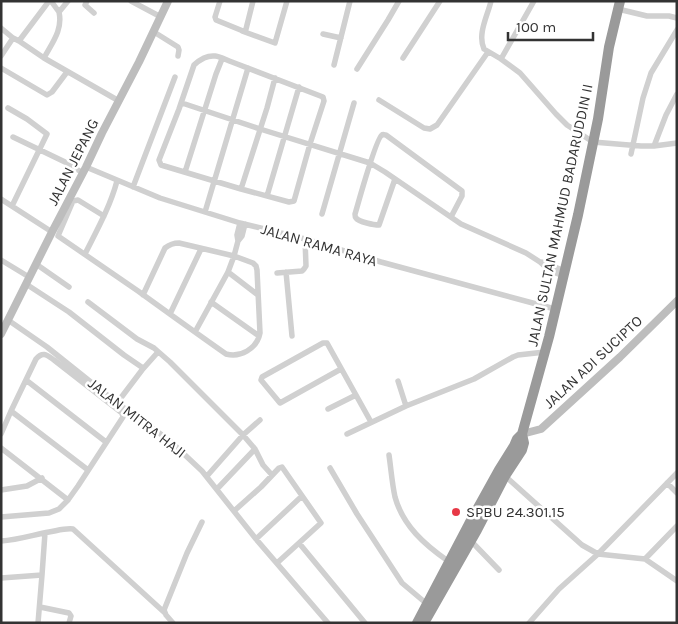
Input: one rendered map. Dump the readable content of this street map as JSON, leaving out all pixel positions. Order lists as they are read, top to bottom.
{
  "streets": {
    "highway": ["JALAN SULTAN MAHMUD BADARUDDIN II"],
    "street": [
      "JALAN JEPANG",
      "JALAN RAMA RAYA",
      "JALAN ADI SUCIPTO",
      "JALAN MITRA HAJI"
    ]
  },
  "crossings": [
    ["JALAN JEPANG", "JALAN RAMA RAYA"],
    ["JALAN JEPANG", "JALAN MITRA HAJI"],
    ["JALAN SULTAN MAHMUD BADARUDDIN II", "JALAN RAMA RAYA"],
    ["JALAN SULTAN MAHMUD BADARUDDIN II", "JALAN ADI SUCIPTO"]
  ],
  "places": ["SPBU 24.301.15"],
  "scale_bar": "100 m"
}
